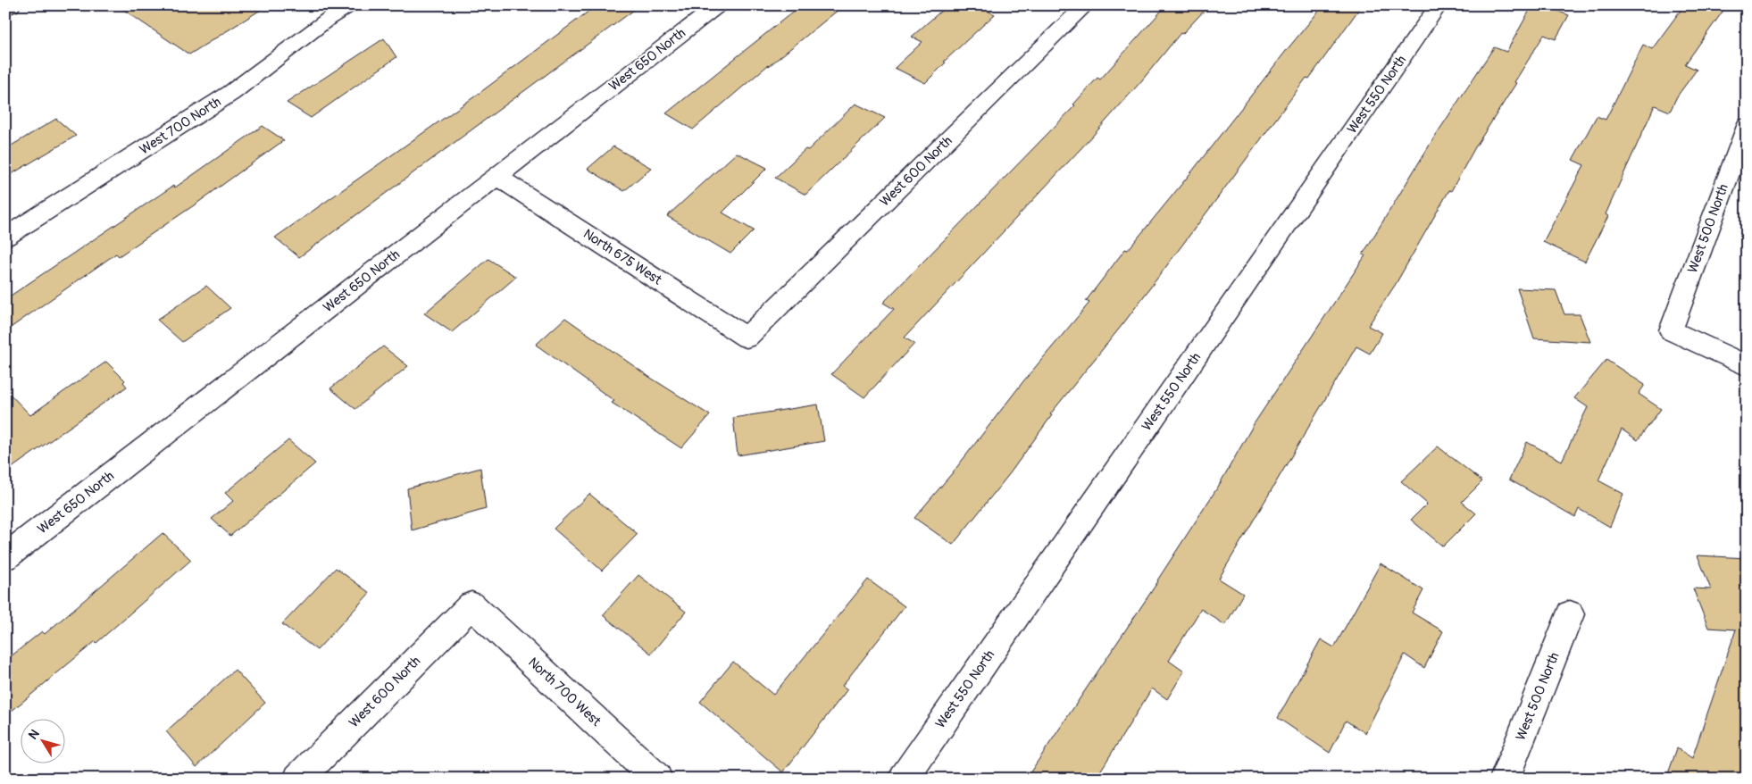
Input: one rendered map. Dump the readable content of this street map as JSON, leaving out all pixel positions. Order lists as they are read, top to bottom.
{
  "streets": {
    "street": [
      "West 650 North",
      "West 550 North",
      "West 700 North",
      "West 600 North",
      "West 500 North",
      "North 675 West",
      "North 700 West"
    ]
  },
  "crossings": [
    ["West 650 North", "North 675 West"],
    ["West 600 North", "North 675 West"],
    ["West 600 North", "North 700 West"]
  ],
  "north": "top left"
}
